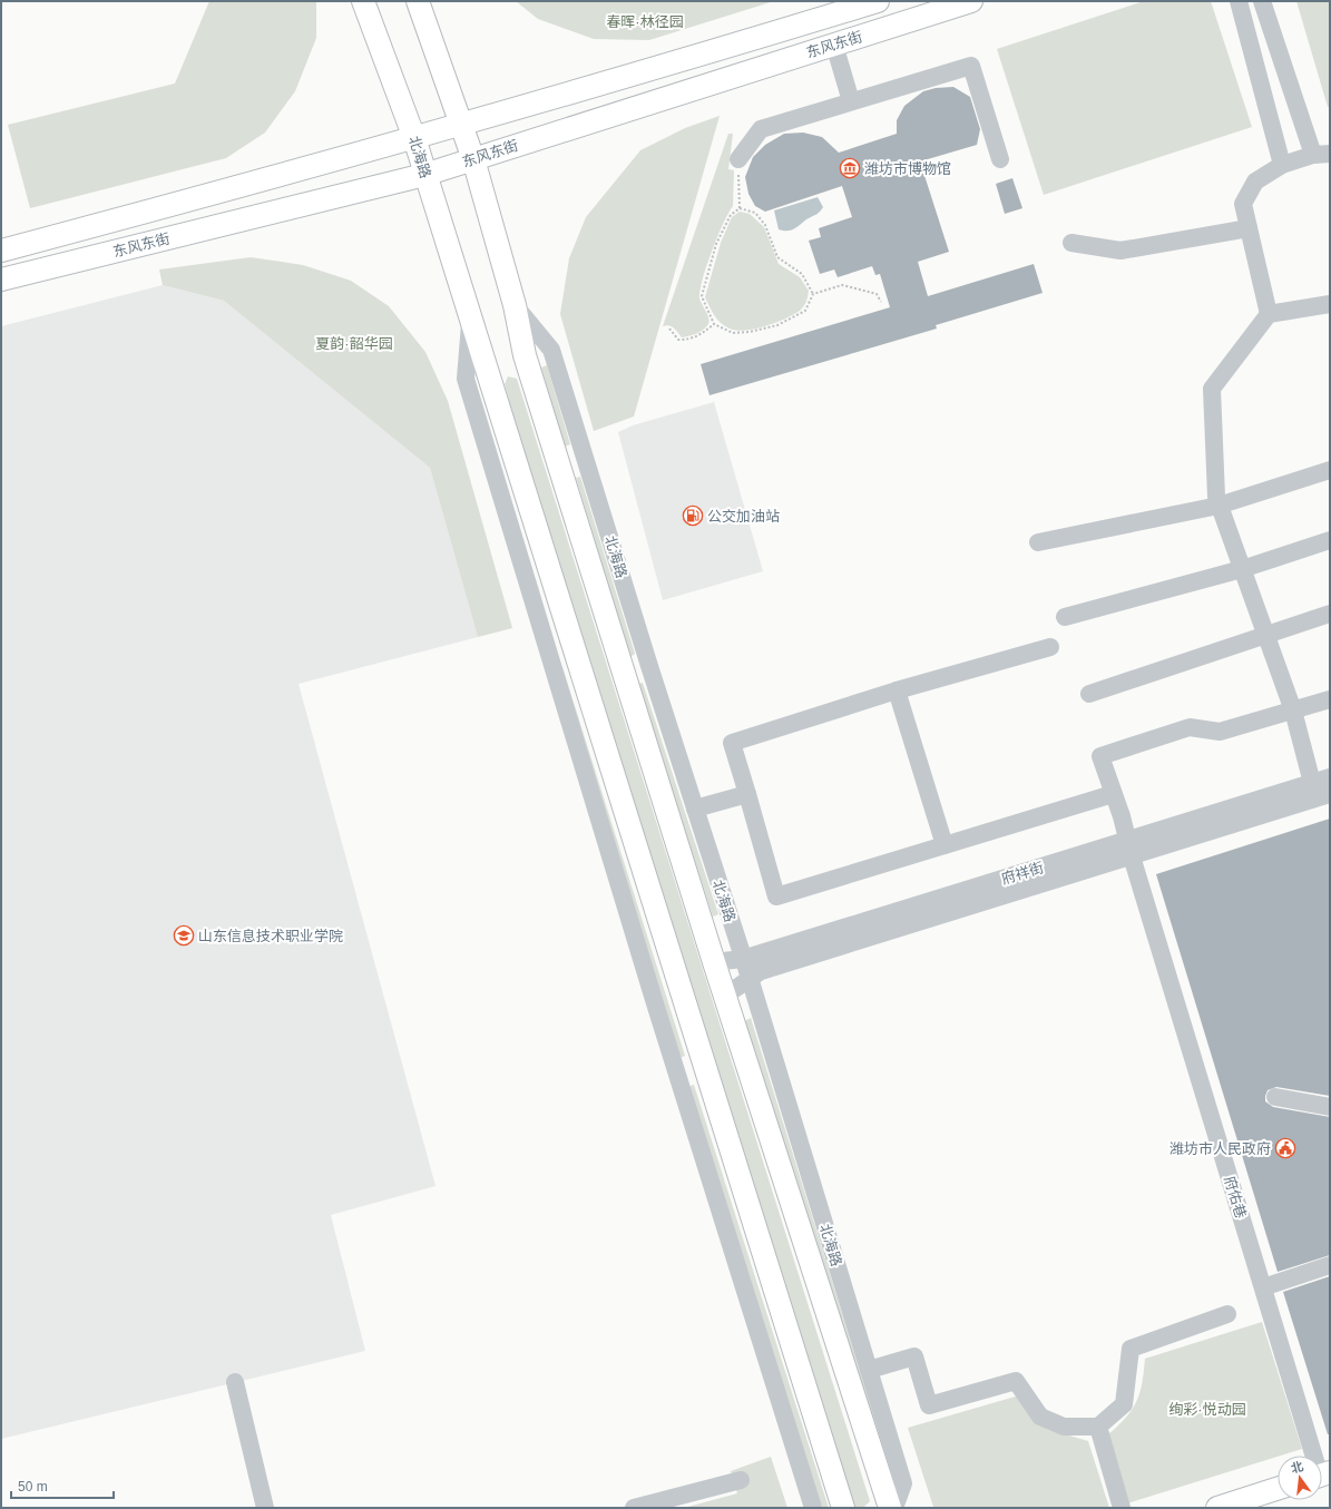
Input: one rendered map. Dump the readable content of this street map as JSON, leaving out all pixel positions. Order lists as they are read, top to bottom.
{
  "streets": {
    "main road": ["东风东街", "北海路"],
    "street": ["府祥街", "府佑巷"]
  },
  "crossings": [
    ["东风东街", "北海路"],
    ["北海路", "府祥街"],
    ["府祥街", "府佑巷"]
  ],
  "parks": ["春晖·林径园", "夏韵·韶华园", "绚彩·悦动园"],
  "places": {
    "museum": ["潍坊市博物馆"],
    "fuel station": ["公交加油站"],
    "school or university": ["山东信息技术职业学院"],
    "public building": ["潍坊市人民政府"]
  },
  "scale_bar": "50 m",
  "north": "top"
}
